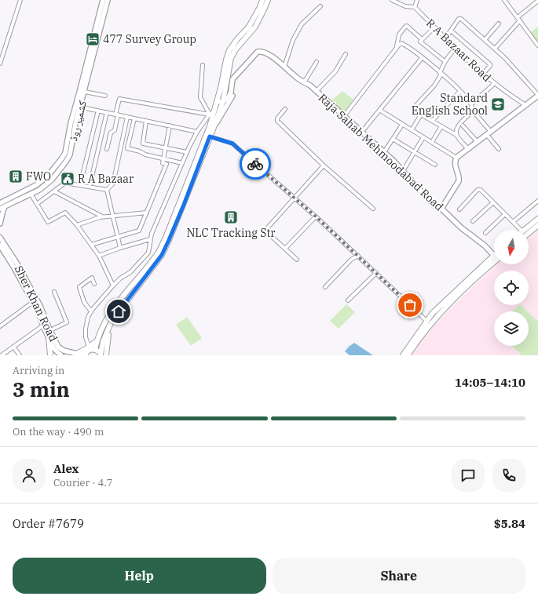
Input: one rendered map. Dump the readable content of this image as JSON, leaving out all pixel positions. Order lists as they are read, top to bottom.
{
  "streets": {
    "street": [
      "R A Bazaar Road",
      "کشمیر روڈ",
      "Raja Sahab Mehmoodabad Road",
      "Sher Khan Road"
    ]
  },
  "places": {
    "hotel": ["477 Survey Group"],
    "school or university": ["Standard English School"],
    "building": ["FWO", "NLC Tracking Str"],
    "public building": ["R A Bazaar"]
  },
  "north": "bottom",
  "page": {
    "heading": ["3 min", "Arriving in", "14:05–14:10"],
    "panel": [
      "Alex",
      "Courier · 4.7",
      "Order #7679",
      "$5.84"
    ],
    "bar": "On the way · 490 m",
    "buttons": ["Help", "Share"]
  }
}
